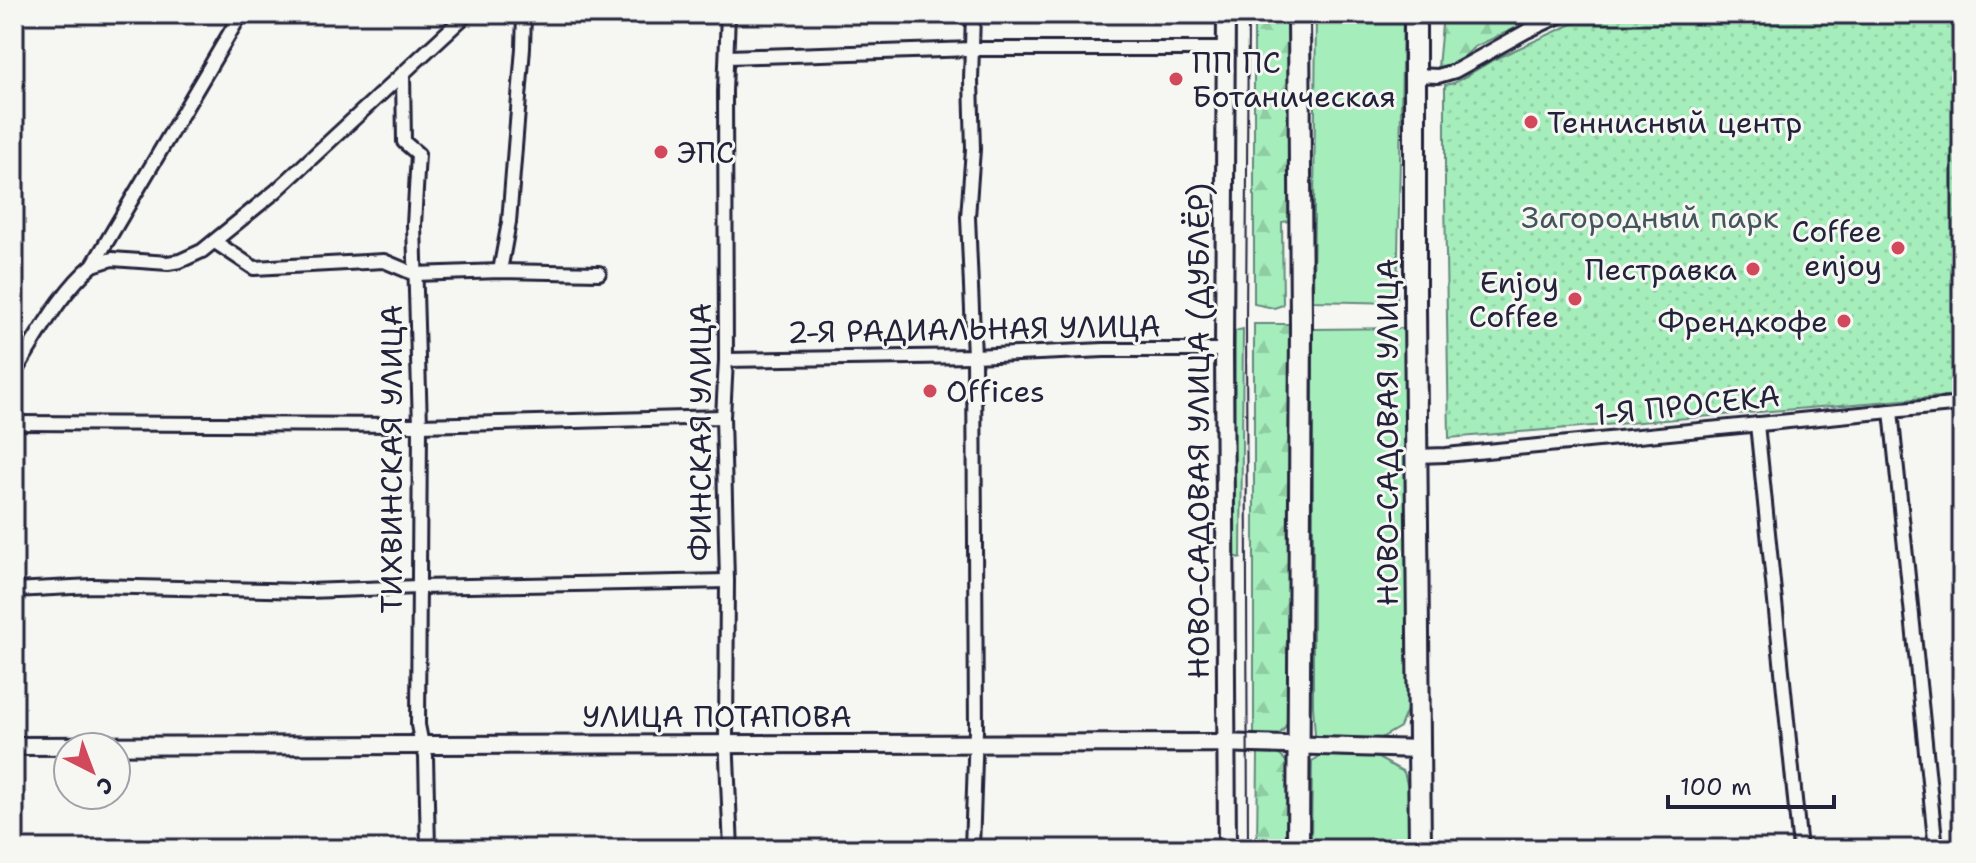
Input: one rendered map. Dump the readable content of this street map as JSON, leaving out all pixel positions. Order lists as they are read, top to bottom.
{
  "streets": {
    "main road": ["НОВО-САДОВАЯ УЛИЦА"],
    "street": [
      "2-Я РАДИАЛЬНАЯ УЛИЦА",
      "1-Я ПРОСЕКА",
      "НОВО-САДОВАЯ УЛИЦА (ДУБЛЁР)",
      "ФИНСКАЯ УЛИЦА",
      "ТИХВИНСКАЯ УЛИЦА",
      "УЛИЦА ПОТАПОВА"
    ]
  },
  "crossings": [
    ["2-Я РАДИАЛЬНАЯ УЛИЦА", "НОВО-САДОВАЯ УЛИЦА (ДУБЛЁР)"],
    ["2-Я РАДИАЛЬНАЯ УЛИЦА", "ФИНСКАЯ УЛИЦА"],
    ["1-Я ПРОСЕКА", "НОВО-САДОВАЯ УЛИЦА"],
    ["НОВО-САДОВАЯ УЛИЦА (ДУБЛЁР)", "УЛИЦА ПОТАПОВА"],
    ["ФИНСКАЯ УЛИЦА", "УЛИЦА ПОТАПОВА"],
    ["НОВО-САДОВАЯ УЛИЦА", "УЛИЦА ПОТАПОВА"],
    ["ТИХВИНСКАЯ УЛИЦА", "УЛИЦА ПОТАПОВА"]
  ],
  "parks": ["Загородный парк"],
  "places": [
    "ПП ПС Ботаническая",
    "Теннисный центр",
    "ЭПС",
    "Coffee enjoy",
    "Пестравка",
    "Enjoy Coffee",
    "Френдкофе",
    "Offices"
  ],
  "scale_bar": "100 m",
  "north": "bottom right"
}
